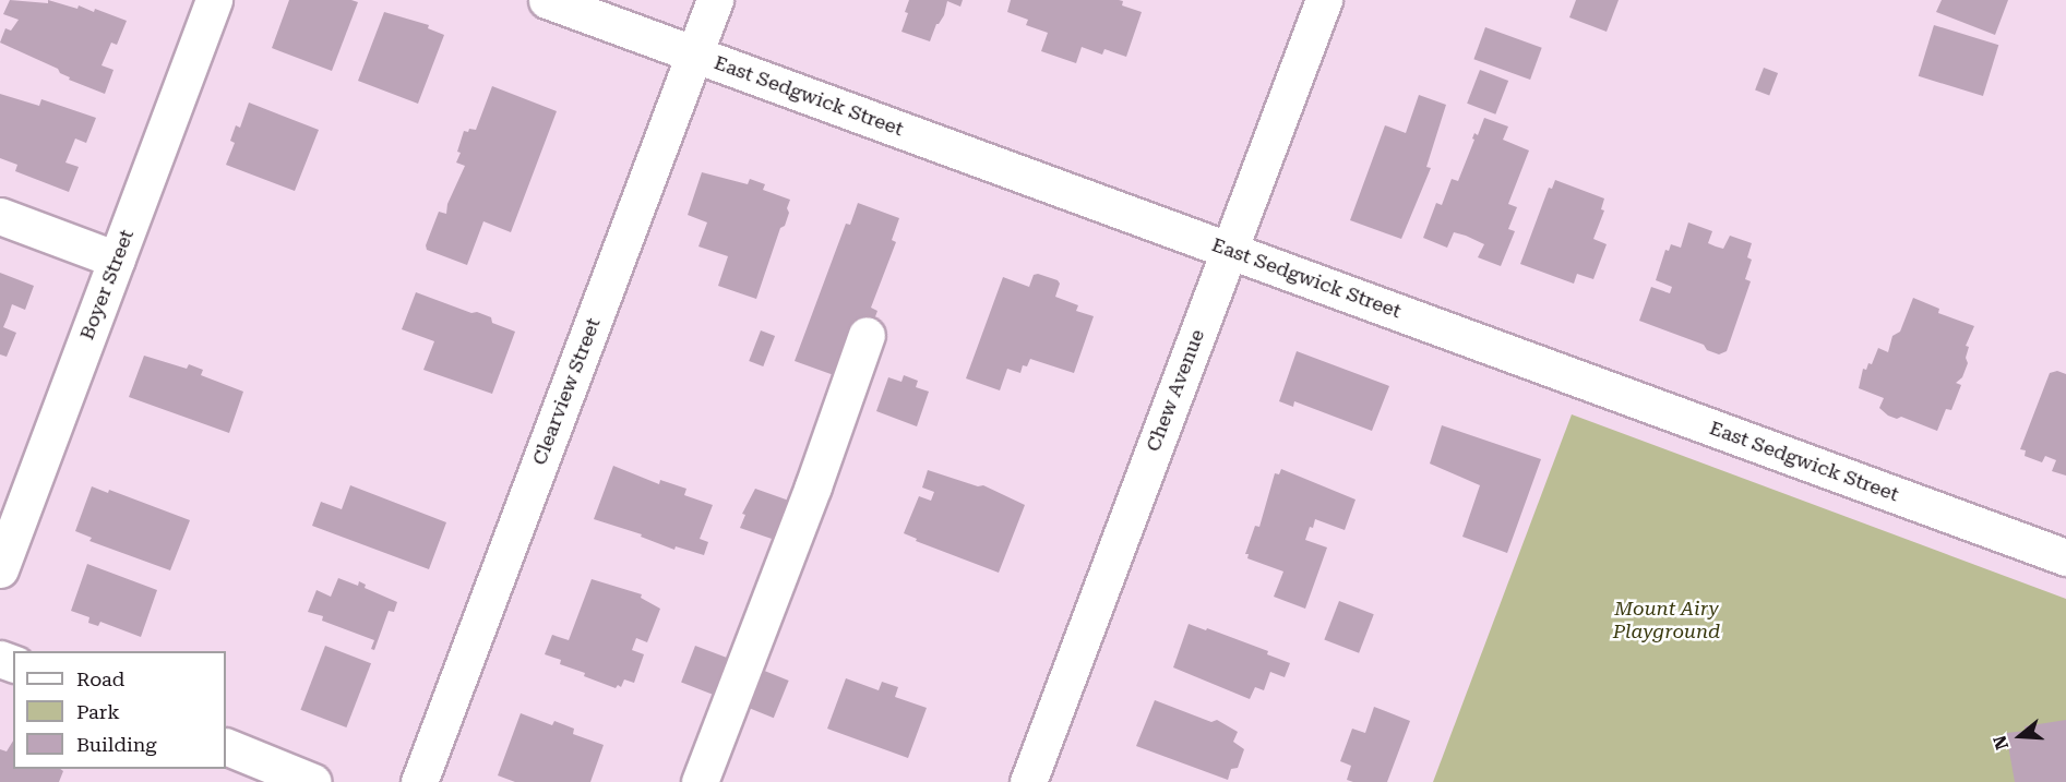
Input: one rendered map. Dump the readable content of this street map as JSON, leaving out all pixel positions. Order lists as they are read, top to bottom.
{
  "streets": {
    "street": [
      "East Sedgwick Street",
      "Boyer Street",
      "Chew Avenue",
      "Clearview Street"
    ]
  },
  "crossings": [
    ["East Sedgwick Street", "Chew Avenue"],
    ["East Sedgwick Street", "Clearview Street"]
  ],
  "parks": ["Mount Airy Playground"],
  "legend": ["Road", "Park", "Building"],
  "north": "left"
}
